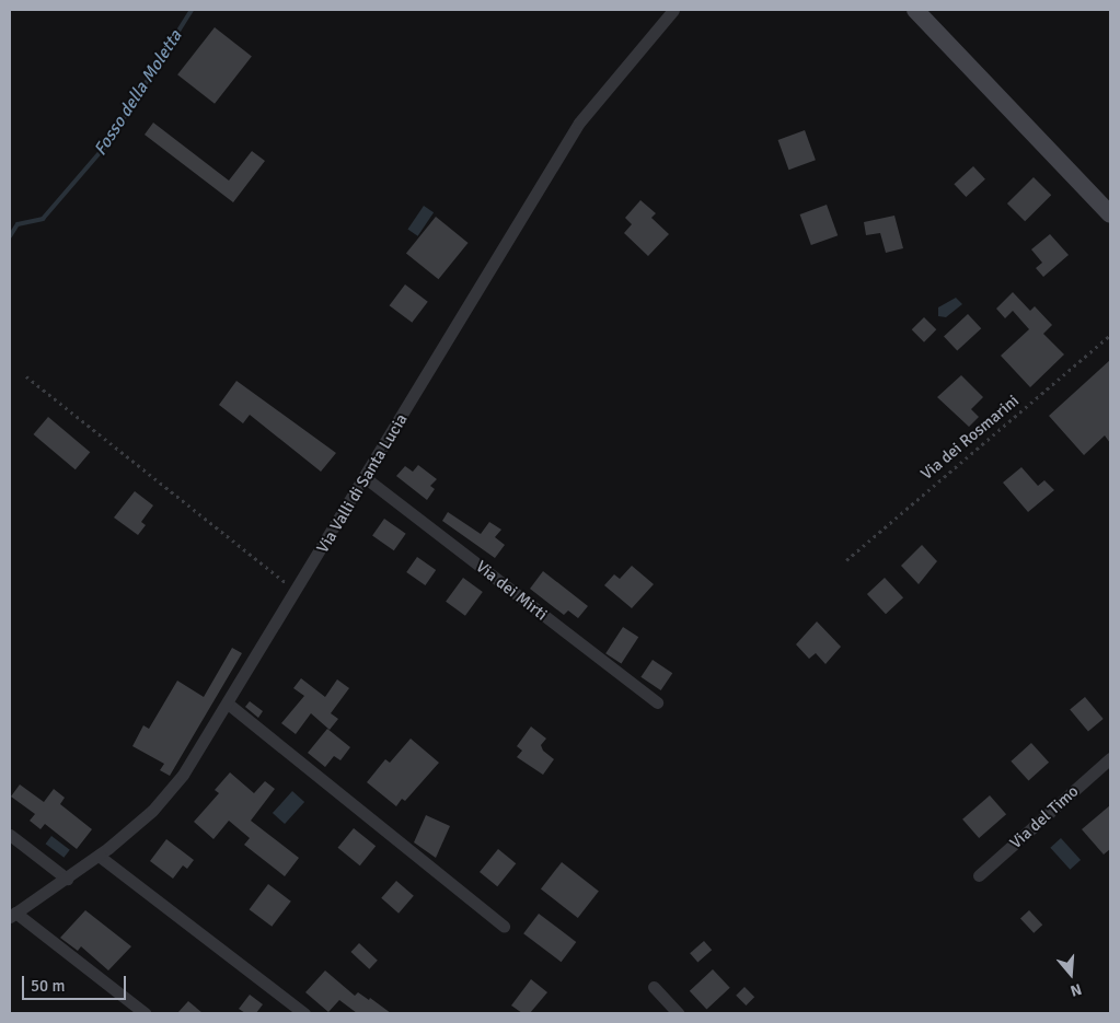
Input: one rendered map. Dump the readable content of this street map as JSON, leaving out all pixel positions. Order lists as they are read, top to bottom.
{
  "streets": {
    "street": ["Via Valli di Santa Lucia", "Via dei Mirti", "Via del Timo"],
    "path": ["Via dei Rosmarini"]
  },
  "crossings": [
    ["Via Valli di Santa Lucia", "Via dei Mirti"]
  ],
  "water": ["Fosso della Moletta"],
  "scale_bar": "50 m",
  "north": "bottom"
}
